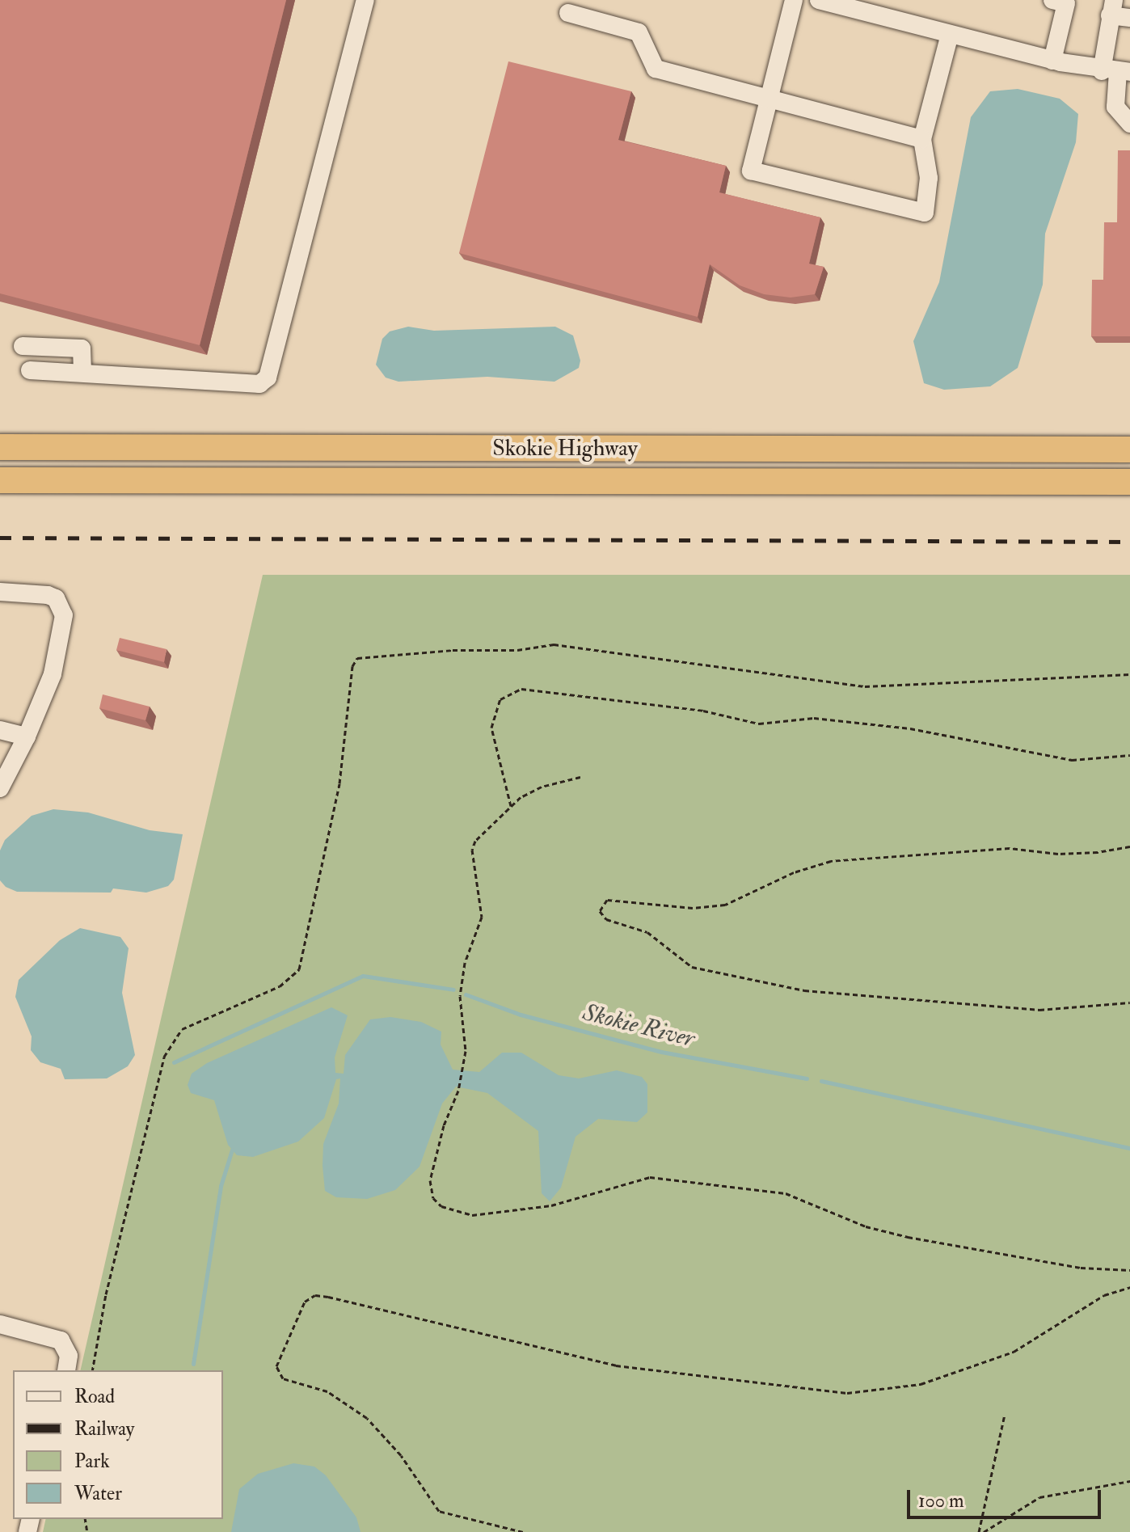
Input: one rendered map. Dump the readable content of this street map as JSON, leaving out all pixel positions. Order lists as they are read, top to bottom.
{
  "streets": {
    "highway": ["Skokie Highway"]
  },
  "water": ["Skokie River"],
  "legend": [
    "Road",
    "Railway",
    "Park",
    "Water"
  ],
  "scale_bar": "100 m"
}
